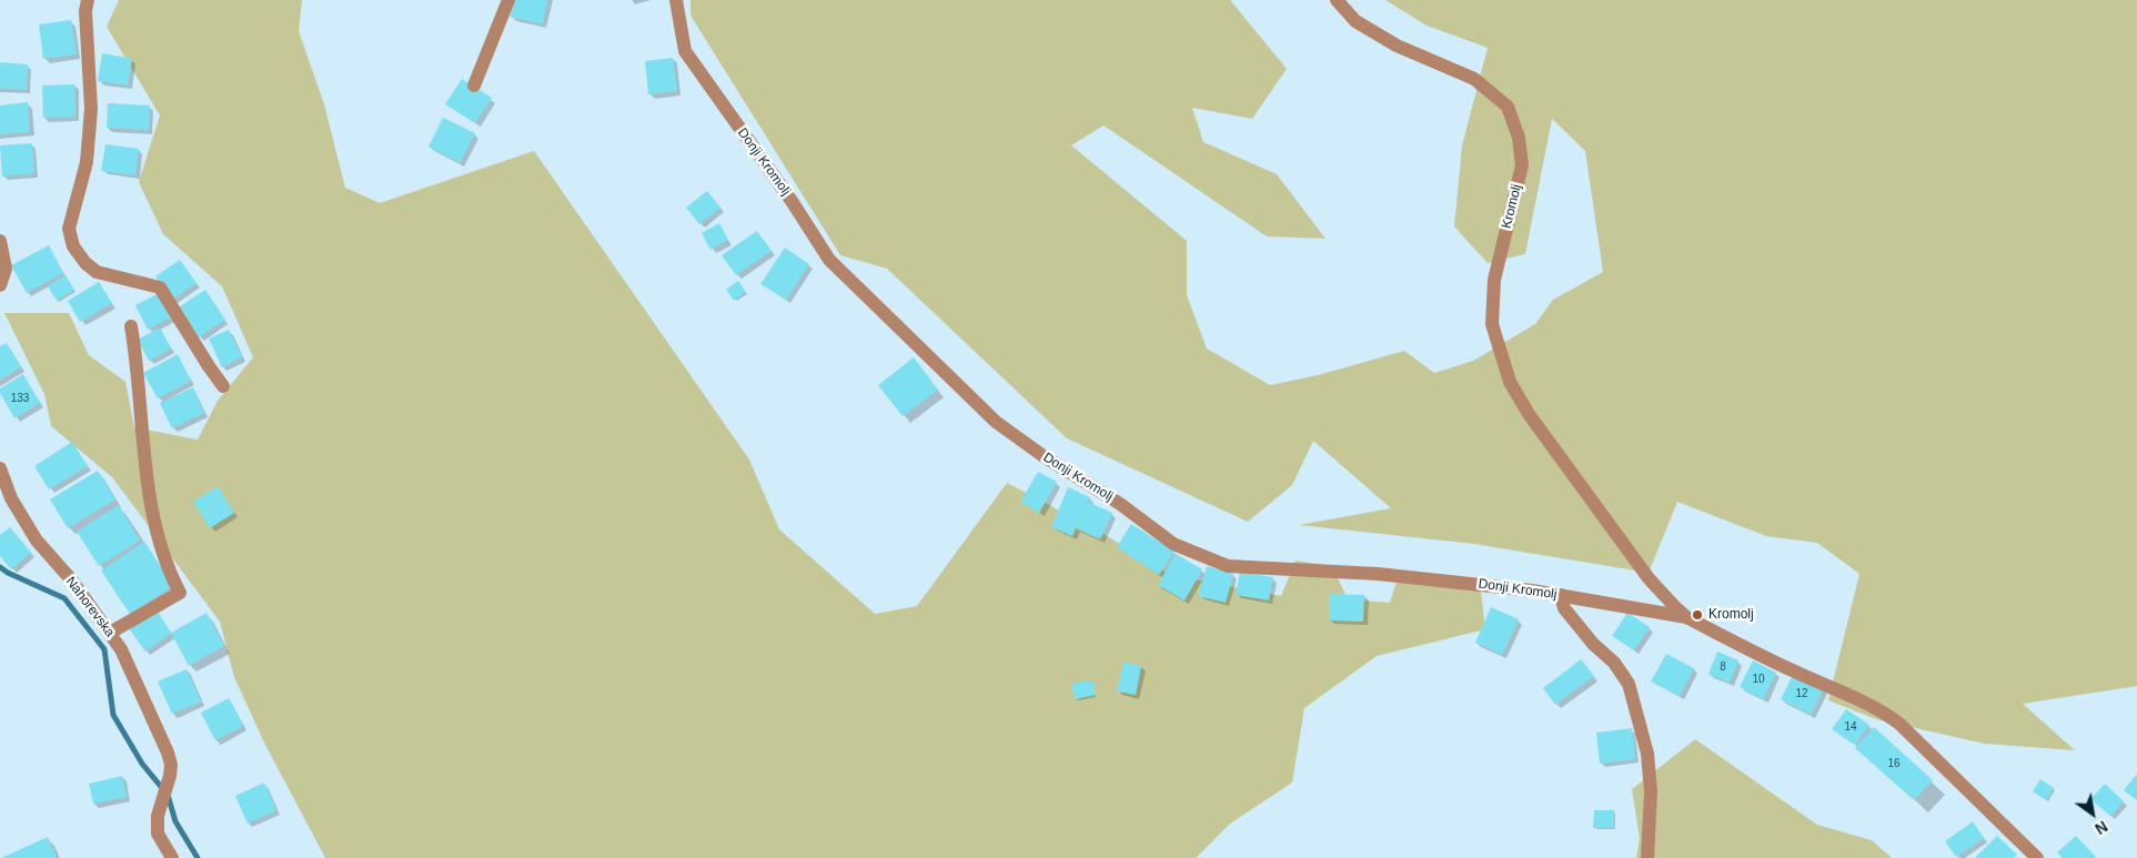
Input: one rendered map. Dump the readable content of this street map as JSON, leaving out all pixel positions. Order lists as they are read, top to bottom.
{
  "streets": {
    "street": ["Donji Kromolj", "Kromolj", "Nahorevska"]
  },
  "crossings": [
    ["Donji Kromolj", "Kromolj"]
  ],
  "places": ["Kromolj"],
  "house_numbers": [
    "133",
    "8",
    "10",
    "12",
    "14",
    "16"
  ],
  "north": "bottom right"
}
